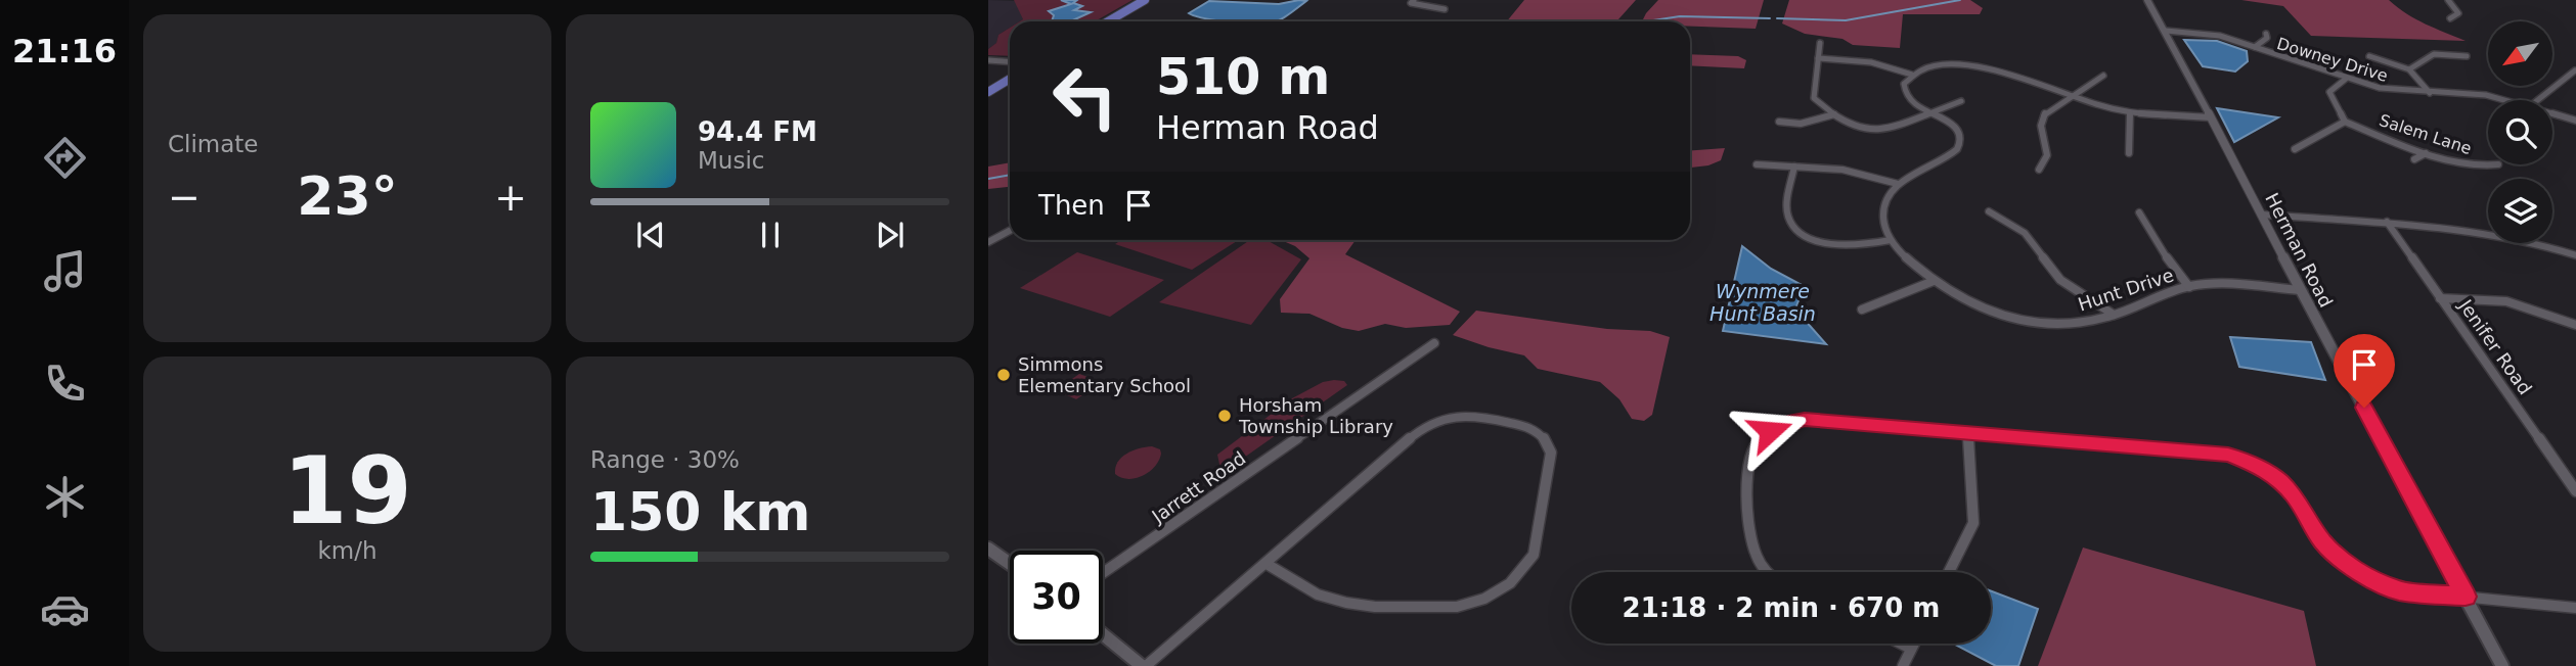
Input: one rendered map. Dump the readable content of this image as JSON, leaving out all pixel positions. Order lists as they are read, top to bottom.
{
  "streets": {
    "street": [
      "Downey Drive",
      "Salem Lane",
      "Herman Road",
      "Hunt Drive",
      "Jenifer Road",
      "Jarrett Road"
    ]
  },
  "crossings": [
    ["Downey Drive", "Herman Road"],
    ["Herman Road", "Hunt Drive"]
  ],
  "water": ["Wynmere Hunt Basin"],
  "places": ["Simmons Elementary School", "Horsham Township Library"],
  "north": "bottom left",
  "page": {
    "tabs": "21:16",
    "tile": [
      "Climate",
      ["19", "km/h"],
      ["Range · 30%", "150 km"]
    ],
    "turn": ["510 m", "Herman Road"],
    "song": ["94.4 FM", "Music"],
    "heat": ["−", "23°", "+"],
    "then": "Then",
    "limit": "30",
    "trip": "21:18 · 2 min · 670 m"
  }
}
